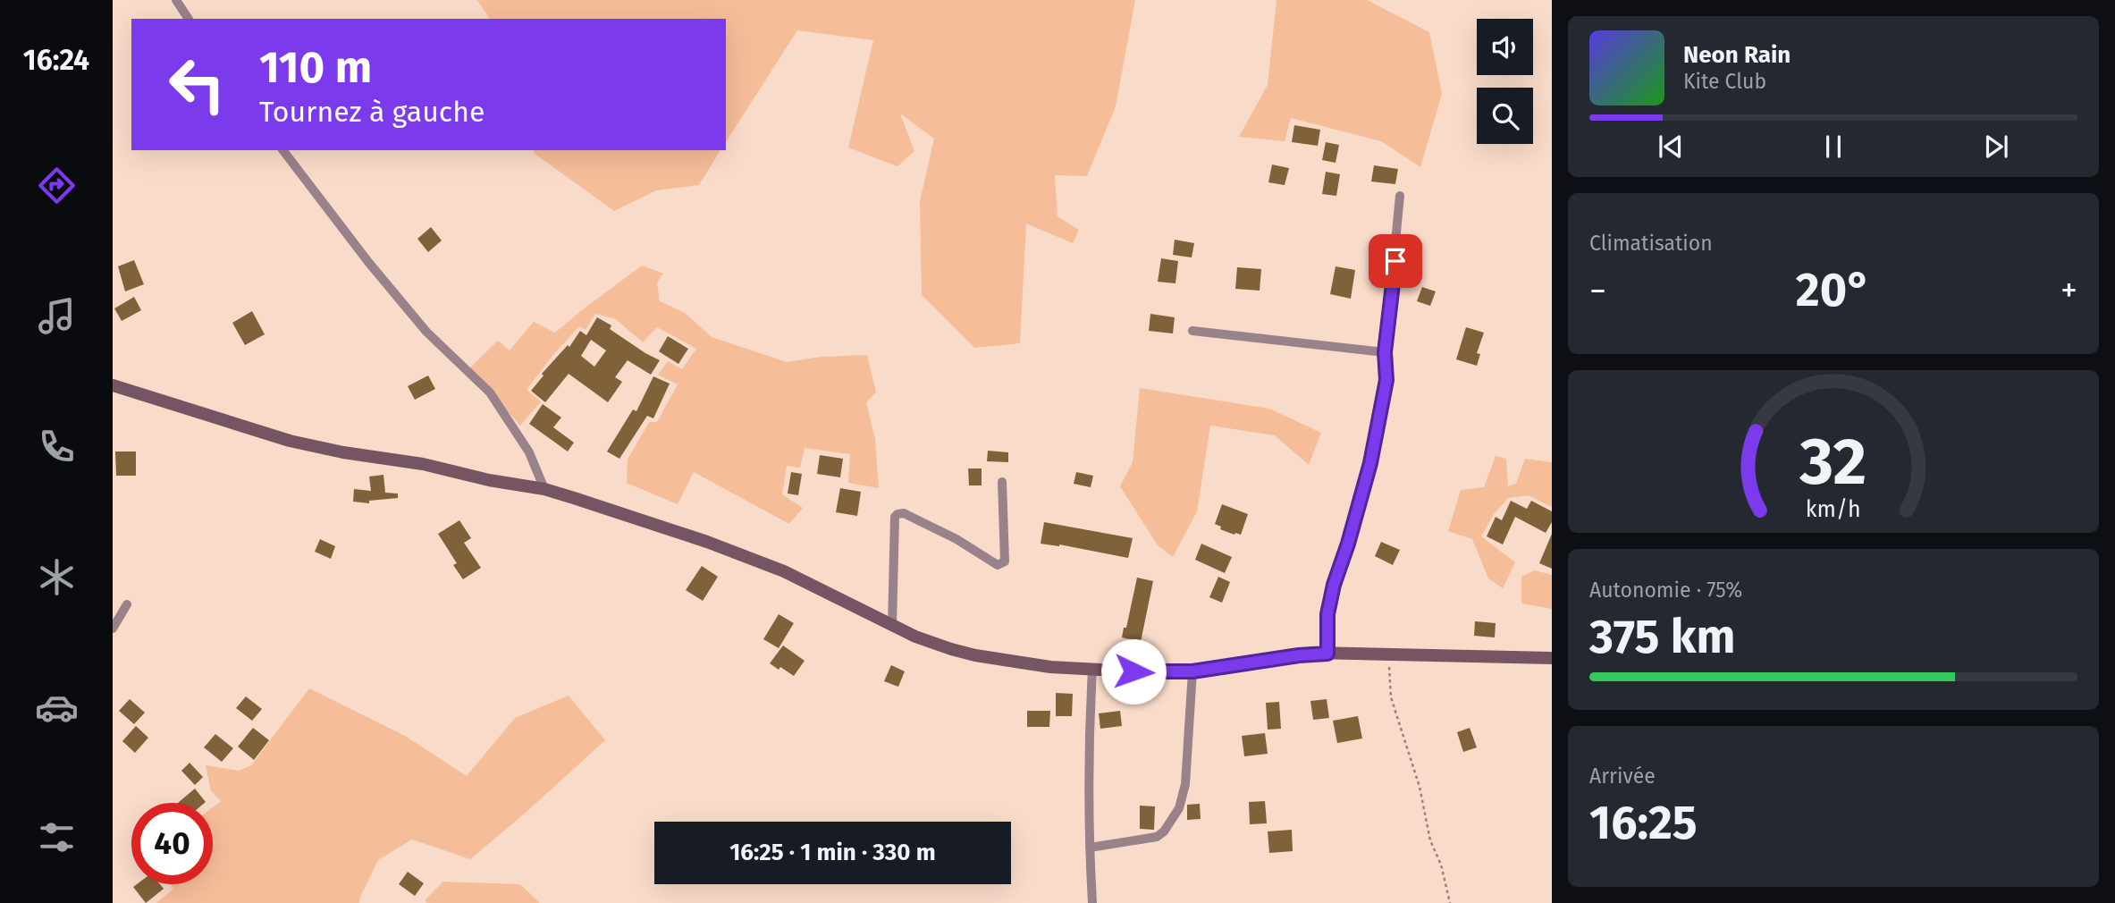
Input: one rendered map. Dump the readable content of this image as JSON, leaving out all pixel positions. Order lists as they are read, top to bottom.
{
  "page": {
    "tabs": "16:24",
    "turn": ["110 m", "Tournez à gauche"],
    "song": ["Neon Rain", "Kite Club"],
    "tile": [
      "Climatisation",
      ["Autonomie · 75%", "375 km"],
      ["Arrivée", "16:25"]
    ],
    "heat": ["−", "20°", "+"],
    "limit": "40",
    "trip": "16:25 · 1 min · 330 m",
    "gauge": ["32", "km/h"]
  }
}
